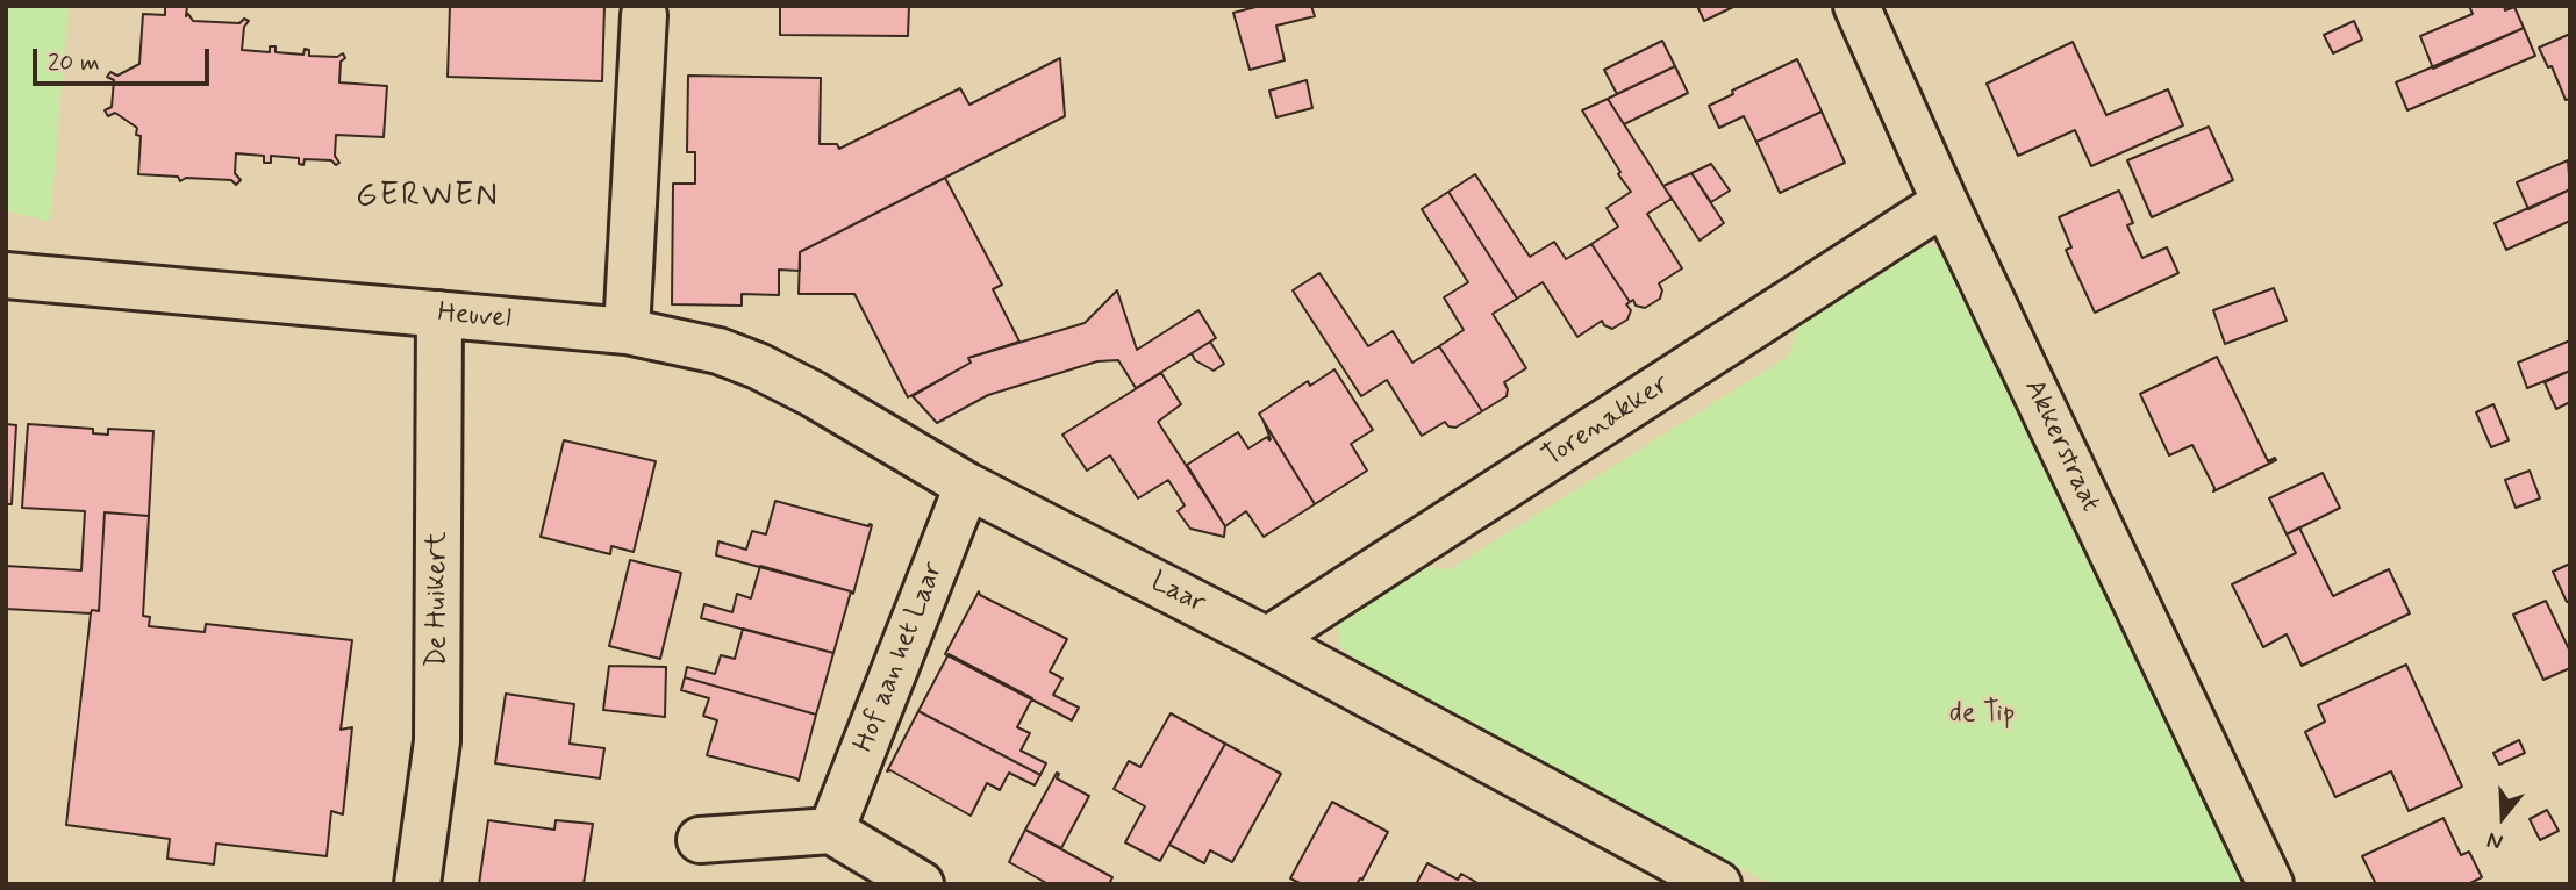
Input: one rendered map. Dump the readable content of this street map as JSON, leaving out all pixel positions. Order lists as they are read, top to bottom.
{
  "streets": {
    "street": [
      "Heuvel",
      "Torenakker",
      "Akkerstraat",
      "Laar",
      "De Huikert",
      "Hof aan het Laar"
    ]
  },
  "crossings": [
    ["Heuvel", "Laar"],
    ["Heuvel", "De Huikert"],
    ["Torenakker", "Akkerstraat"],
    ["Torenakker", "Laar"],
    ["Laar", "Hof aan het Laar"]
  ],
  "districts": ["GERWEN"],
  "parks": ["de Tip"],
  "scale_bar": "20 m",
  "north": "bottom"
}
